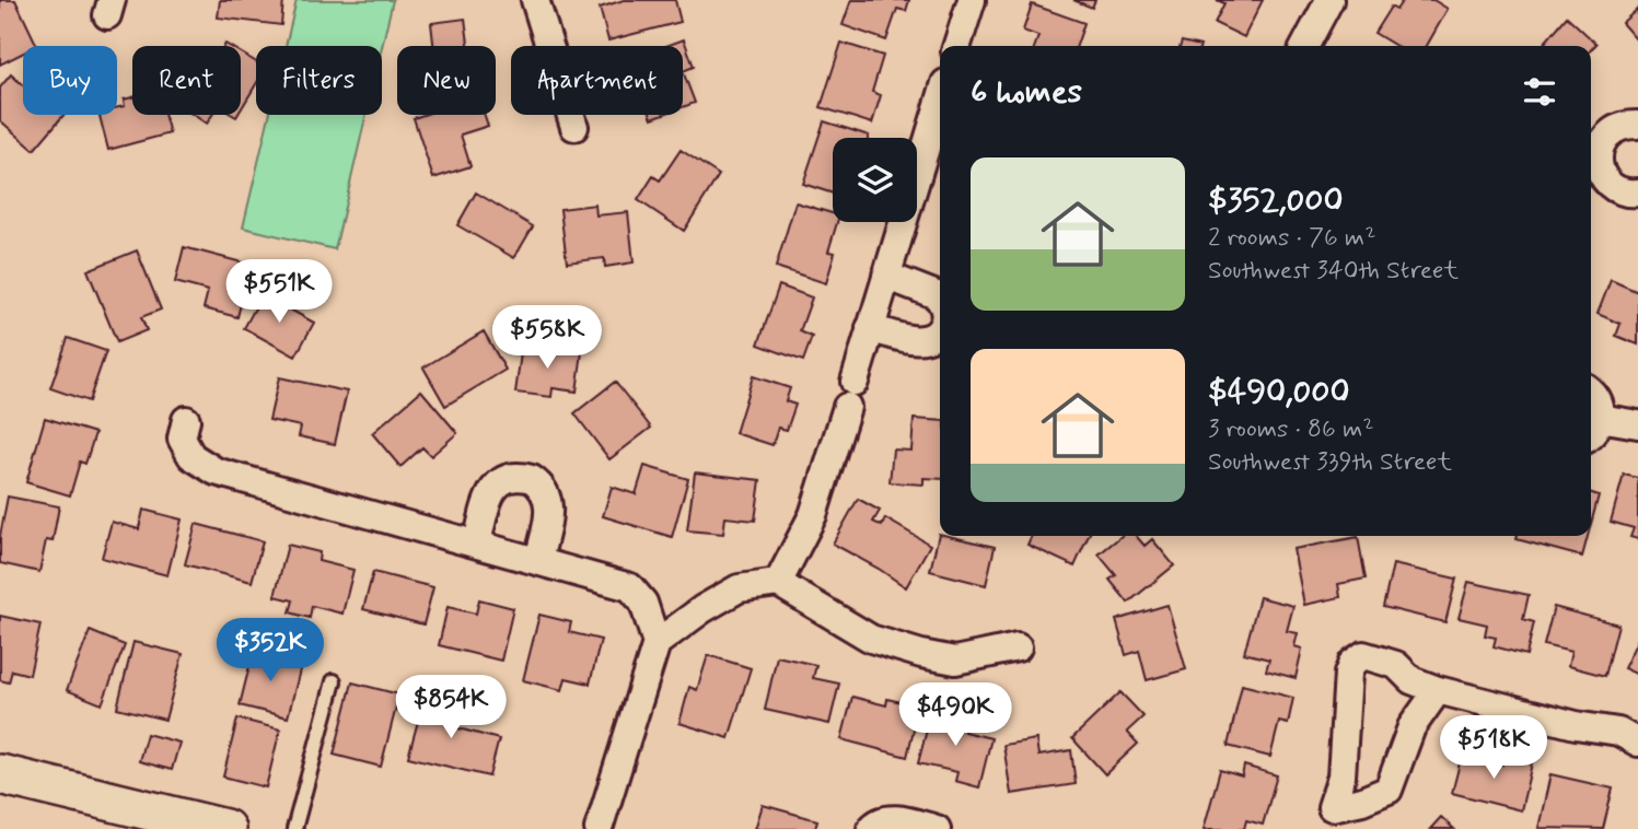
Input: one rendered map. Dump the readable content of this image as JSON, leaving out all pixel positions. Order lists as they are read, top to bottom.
{
  "page": {
    "chip": [
      "Buy",
      "Rent",
      "Filters",
      "New",
      "Apartment"
    ],
    "heading": "6 homes",
    "list": [
      {
        "name": "$352,000",
        "note": "2 rooms · 76 m² · Southwest 340th Street"
      },
      {
        "name": "$490,000",
        "note": "3 rooms · 86 m² · Southwest 339th Street"
      }
    ],
    "price": [
      "$551K",
      "$558K",
      "$352K",
      "$854K",
      "$490K",
      "$518K"
    ]
  }
}
